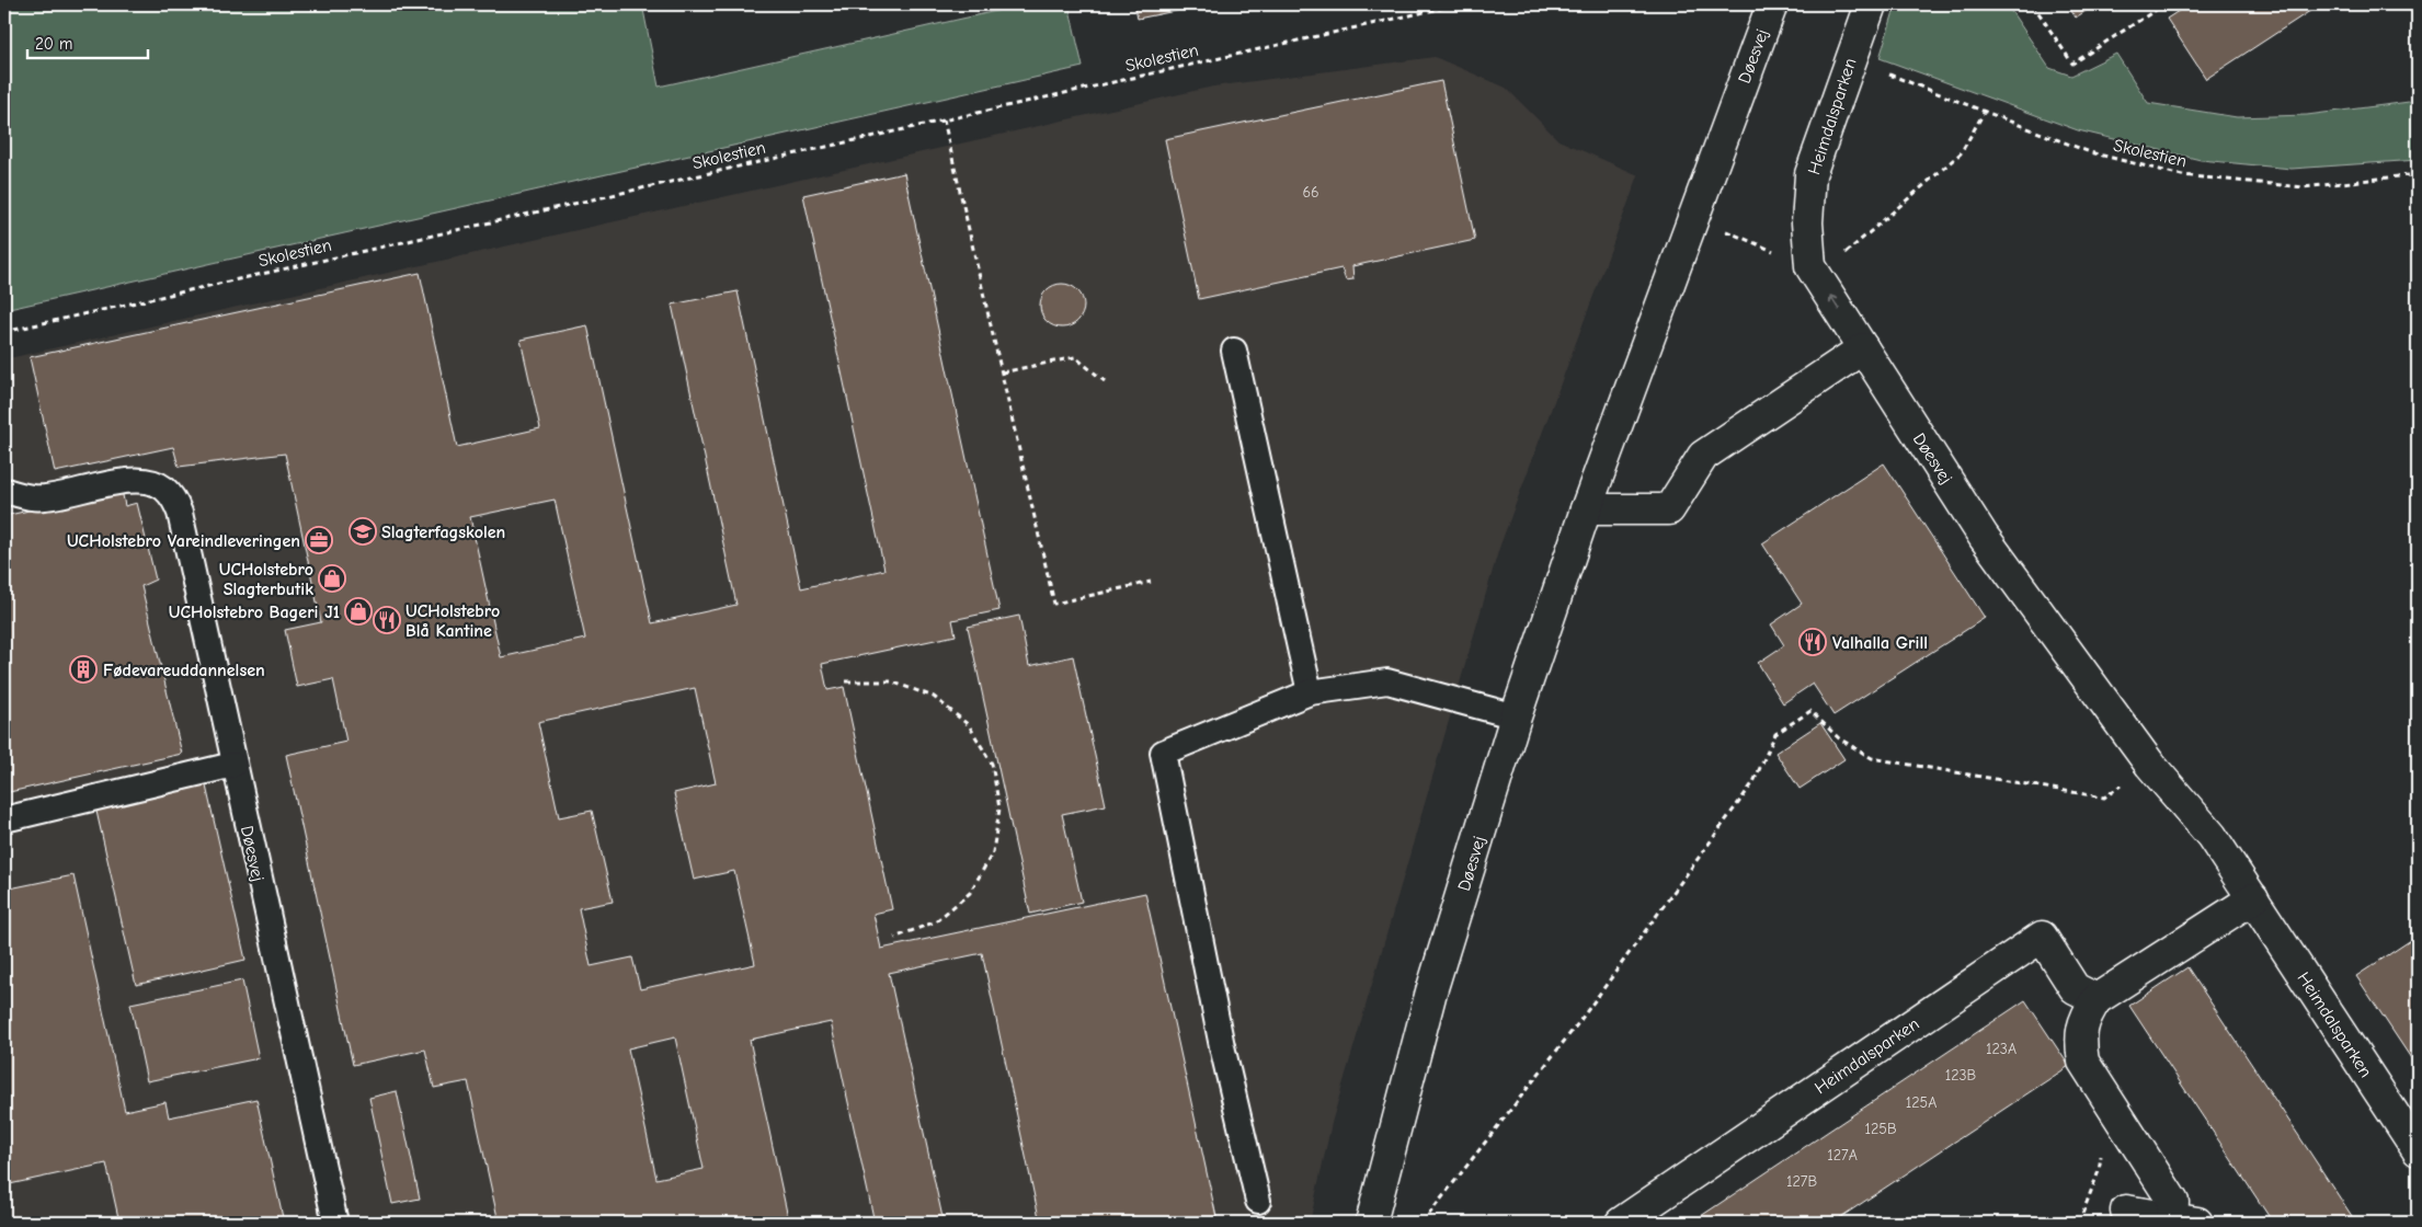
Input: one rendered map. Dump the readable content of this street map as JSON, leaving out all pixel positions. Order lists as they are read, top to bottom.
{
  "streets": {
    "street": ["Døesvej", "Heimdalsparken"],
    "path": ["Skolestien"]
  },
  "crossings": [
    ["Døesvej", "Heimdalsparken"]
  ],
  "places": {
    "school or university": ["Slagterfagskolen"],
    "office": ["UCHolstebro Vareindleveringen"],
    "shop": ["UCHolstebro Slagterbutik", "UCHolstebro Bageri J1"],
    "restaurant": ["UCHolstebro Blå Kantine", "Valhalla Grill"],
    "building": ["Fødevareuddannelsen"]
  },
  "house_numbers": [
    "66",
    "123A",
    "123B",
    "125A",
    "125B",
    "127A",
    "127B"
  ],
  "scale_bar": "20 m"
}
